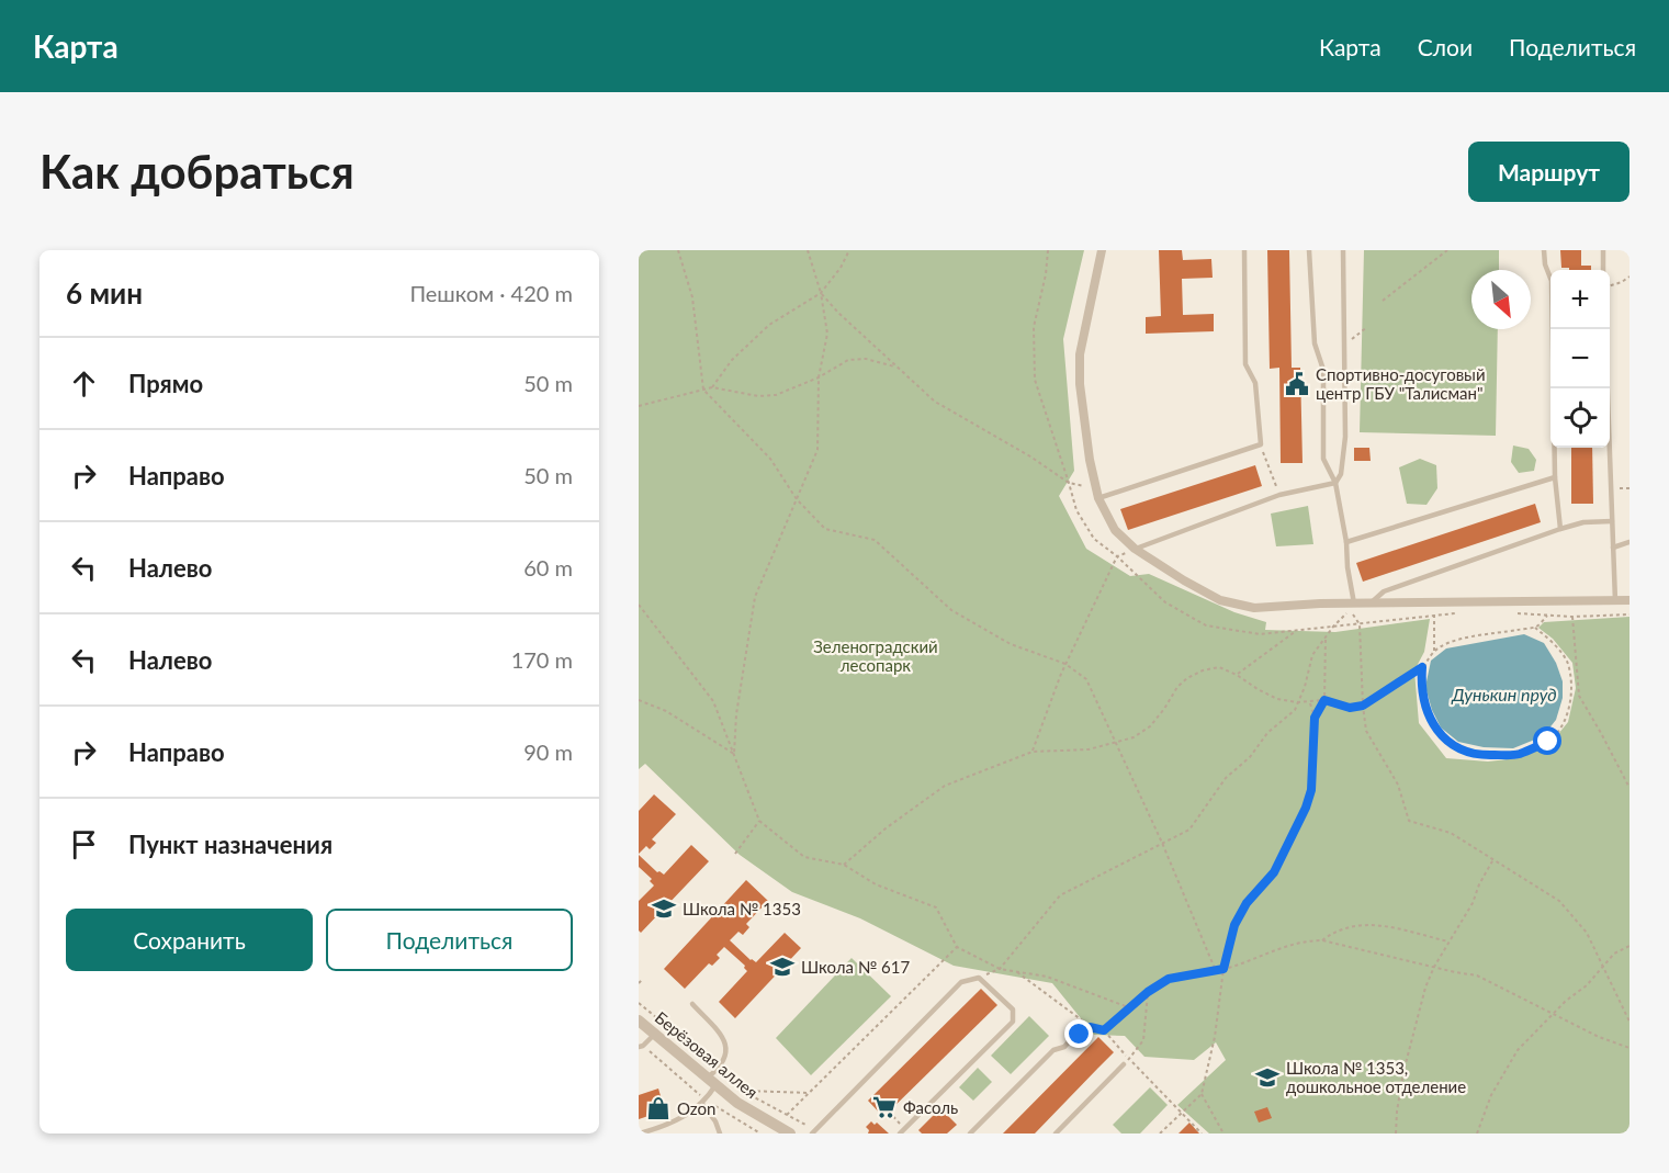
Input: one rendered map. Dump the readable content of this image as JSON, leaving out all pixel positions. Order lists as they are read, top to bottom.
{
  "streets": {
    "street": ["Берёзовая аллея"]
  },
  "water": ["Дунькин пруд"],
  "parks": ["Зеленоградский лесопарк"],
  "places": {
    "public building": ["Спортивно-досуговый центр ГБУ \"Талисман\""],
    "school or university": ["Школа № 1353", "Школа № 617", "Школа № 1353, дошкольное отделение"],
    "supermarket": ["Фасоль"],
    "shop": ["Ozon"]
  },
  "north": "bottom right",
  "page": {
    "header": "Карта",
    "nav": ["Карта", "Слои", "Поделиться"],
    "buttons": [
      "Маршрут",
      ["Сохранить", "Поделиться"]
    ],
    "title": "Как добраться",
    "heading": ["6 мин", "Пешком · 420 m"],
    "map_buttons": ["+", "−"],
    "list": [
      ["Прямо", "50 m"],
      ["Направо", "50 m"],
      ["Налево", "60 m"],
      ["Налево", "170 m"],
      ["Направо", "90 m"],
      "Пункт назначения"
    ]
  }
}
